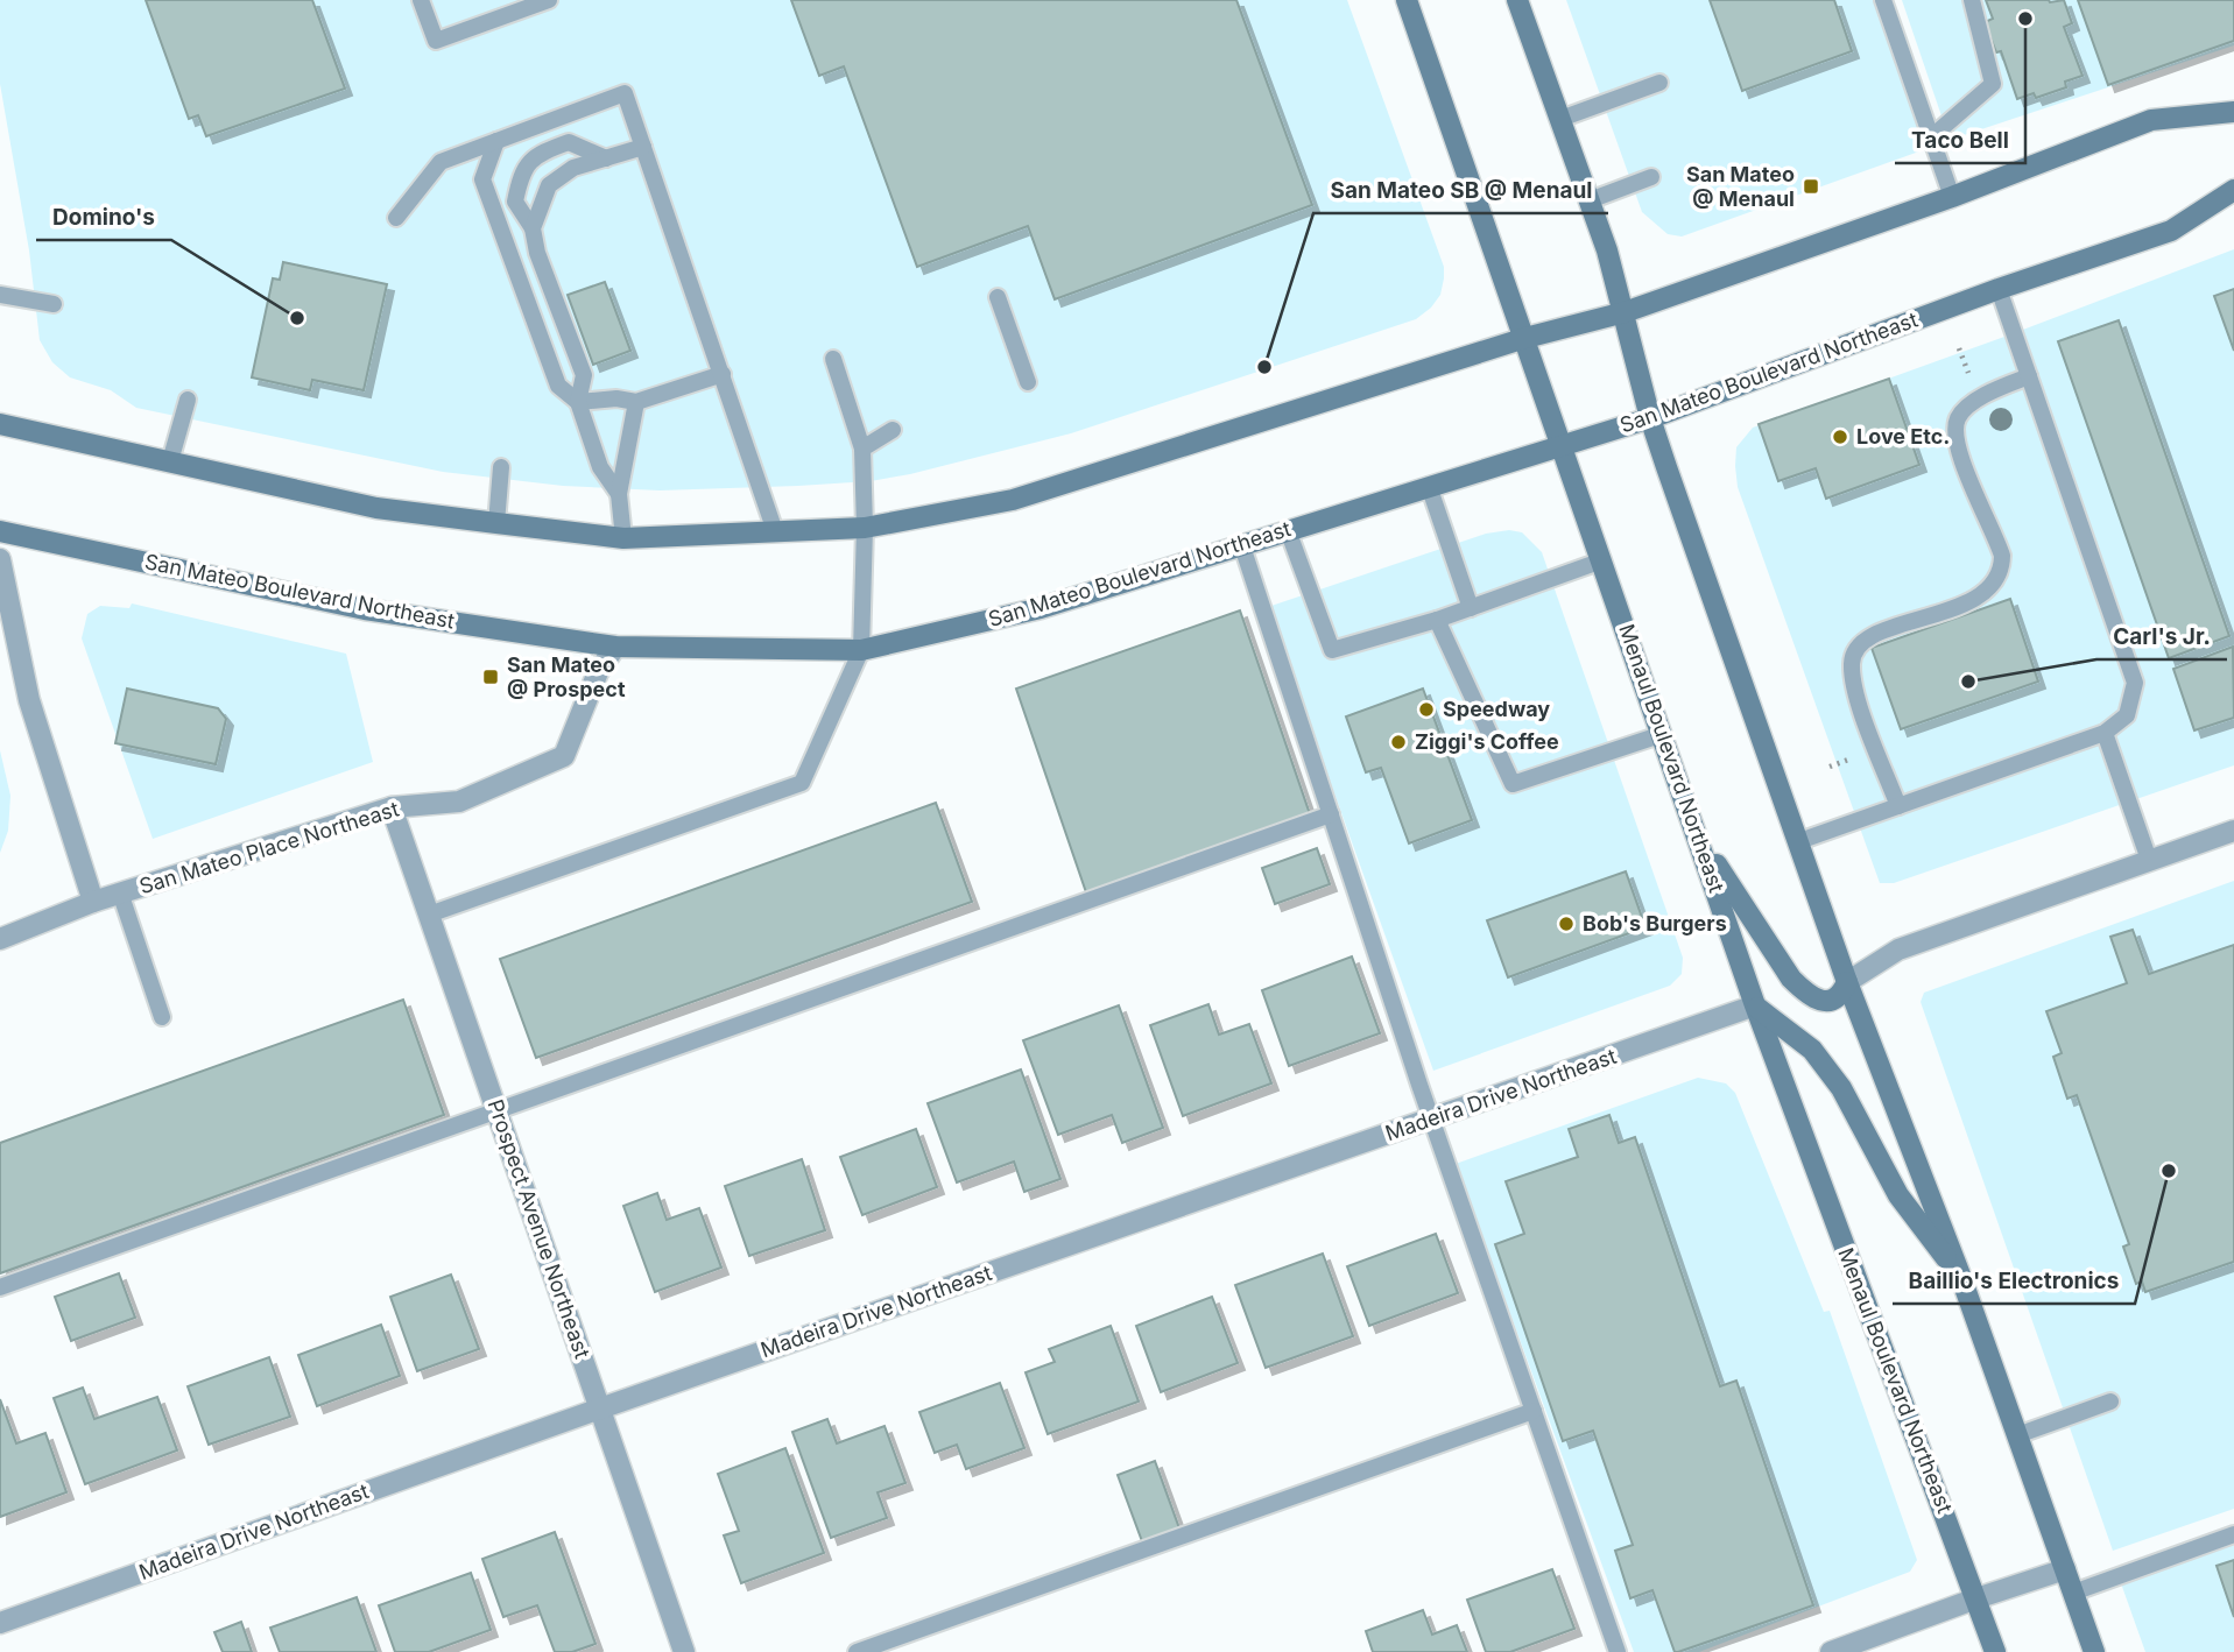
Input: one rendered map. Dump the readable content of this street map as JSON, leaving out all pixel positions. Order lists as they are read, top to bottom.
{
  "streets": {
    "main road": ["San Mateo Boulevard Northeast", "Menaul Boulevard Northeast"],
    "street": ["San Mateo Place Northeast", "Madeira Drive Northeast", "Prospect Avenue Northeast"]
  },
  "crossings": [
    ["San Mateo Boulevard Northeast", "Menaul Boulevard Northeast"],
    ["San Mateo Boulevard Northeast", "San Mateo Place Northeast"],
    ["Menaul Boulevard Northeast", "Madeira Drive Northeast"],
    ["San Mateo Place Northeast", "Prospect Avenue Northeast"],
    ["Madeira Drive Northeast", "Prospect Avenue Northeast"]
  ],
  "places": {
    "other": [
      "Taco Bell",
      "Domino's",
      "San Mateo SB @ Menaul",
      "Love Etc.",
      "Carl's Jr.",
      "Speedway",
      "Ziggi's Coffee",
      "Bob's Burgers",
      "Baillio's Electronics"
    ],
    "transit": ["San Mateo @ Menaul", "San Mateo @ Prospect"]
  }
}
